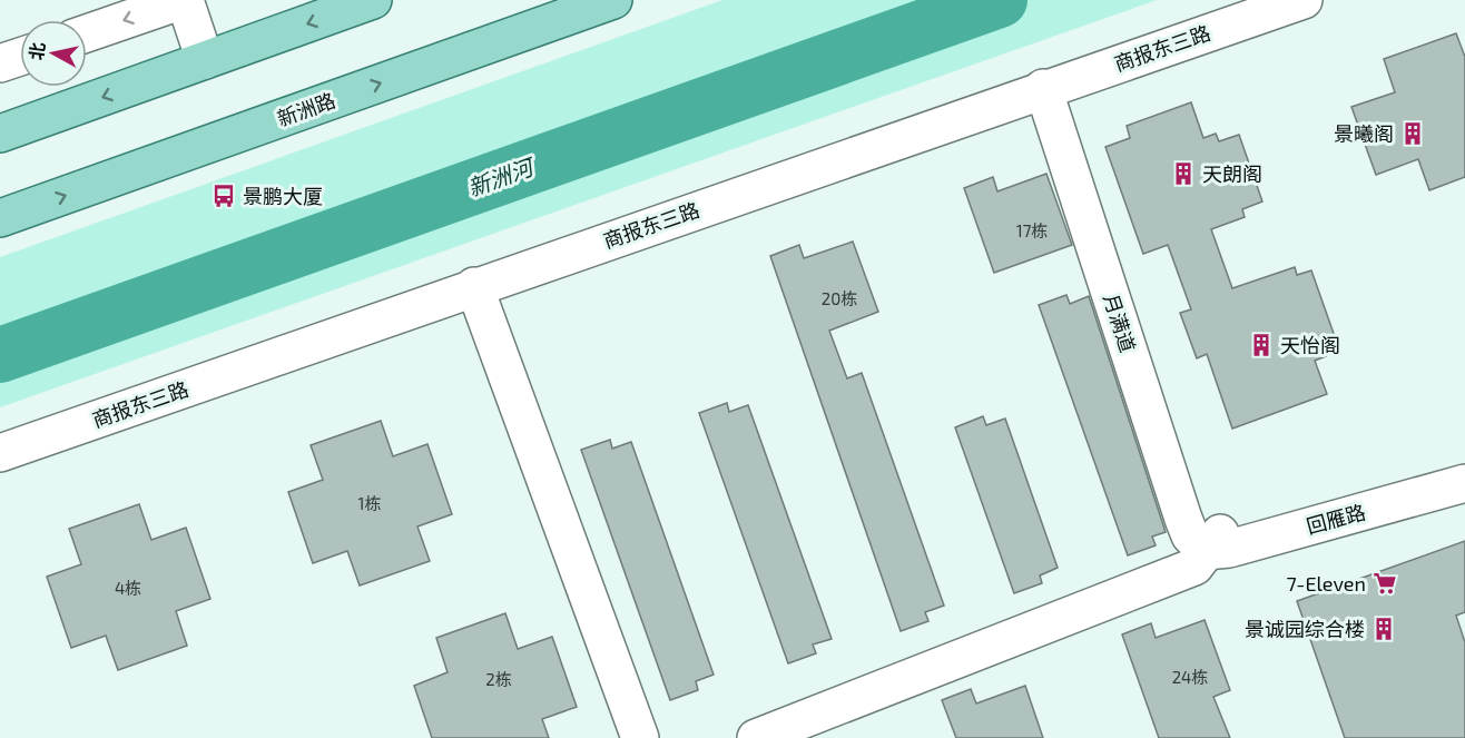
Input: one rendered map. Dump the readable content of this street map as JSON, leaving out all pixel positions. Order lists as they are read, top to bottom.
{
  "streets": {
    "main road": ["新洲路"],
    "street": ["商报东三路", "月满道", "回雁路"]
  },
  "crossings": [
    ["商报东三路", "月满道"],
    ["月满道", "回雁路"]
  ],
  "water": ["新洲河"],
  "places": {
    "building": [
      "景曦阁",
      "天朗阁",
      "天怡阁",
      "景诚园综合楼"
    ],
    "bus stop": ["景鹏大厦"],
    "supermarket": ["7-Eleven"]
  },
  "house_numbers": [
    "17栋",
    "20栋",
    "1栋",
    "4栋",
    "24栋",
    "2栋"
  ],
  "north": "left"
}
